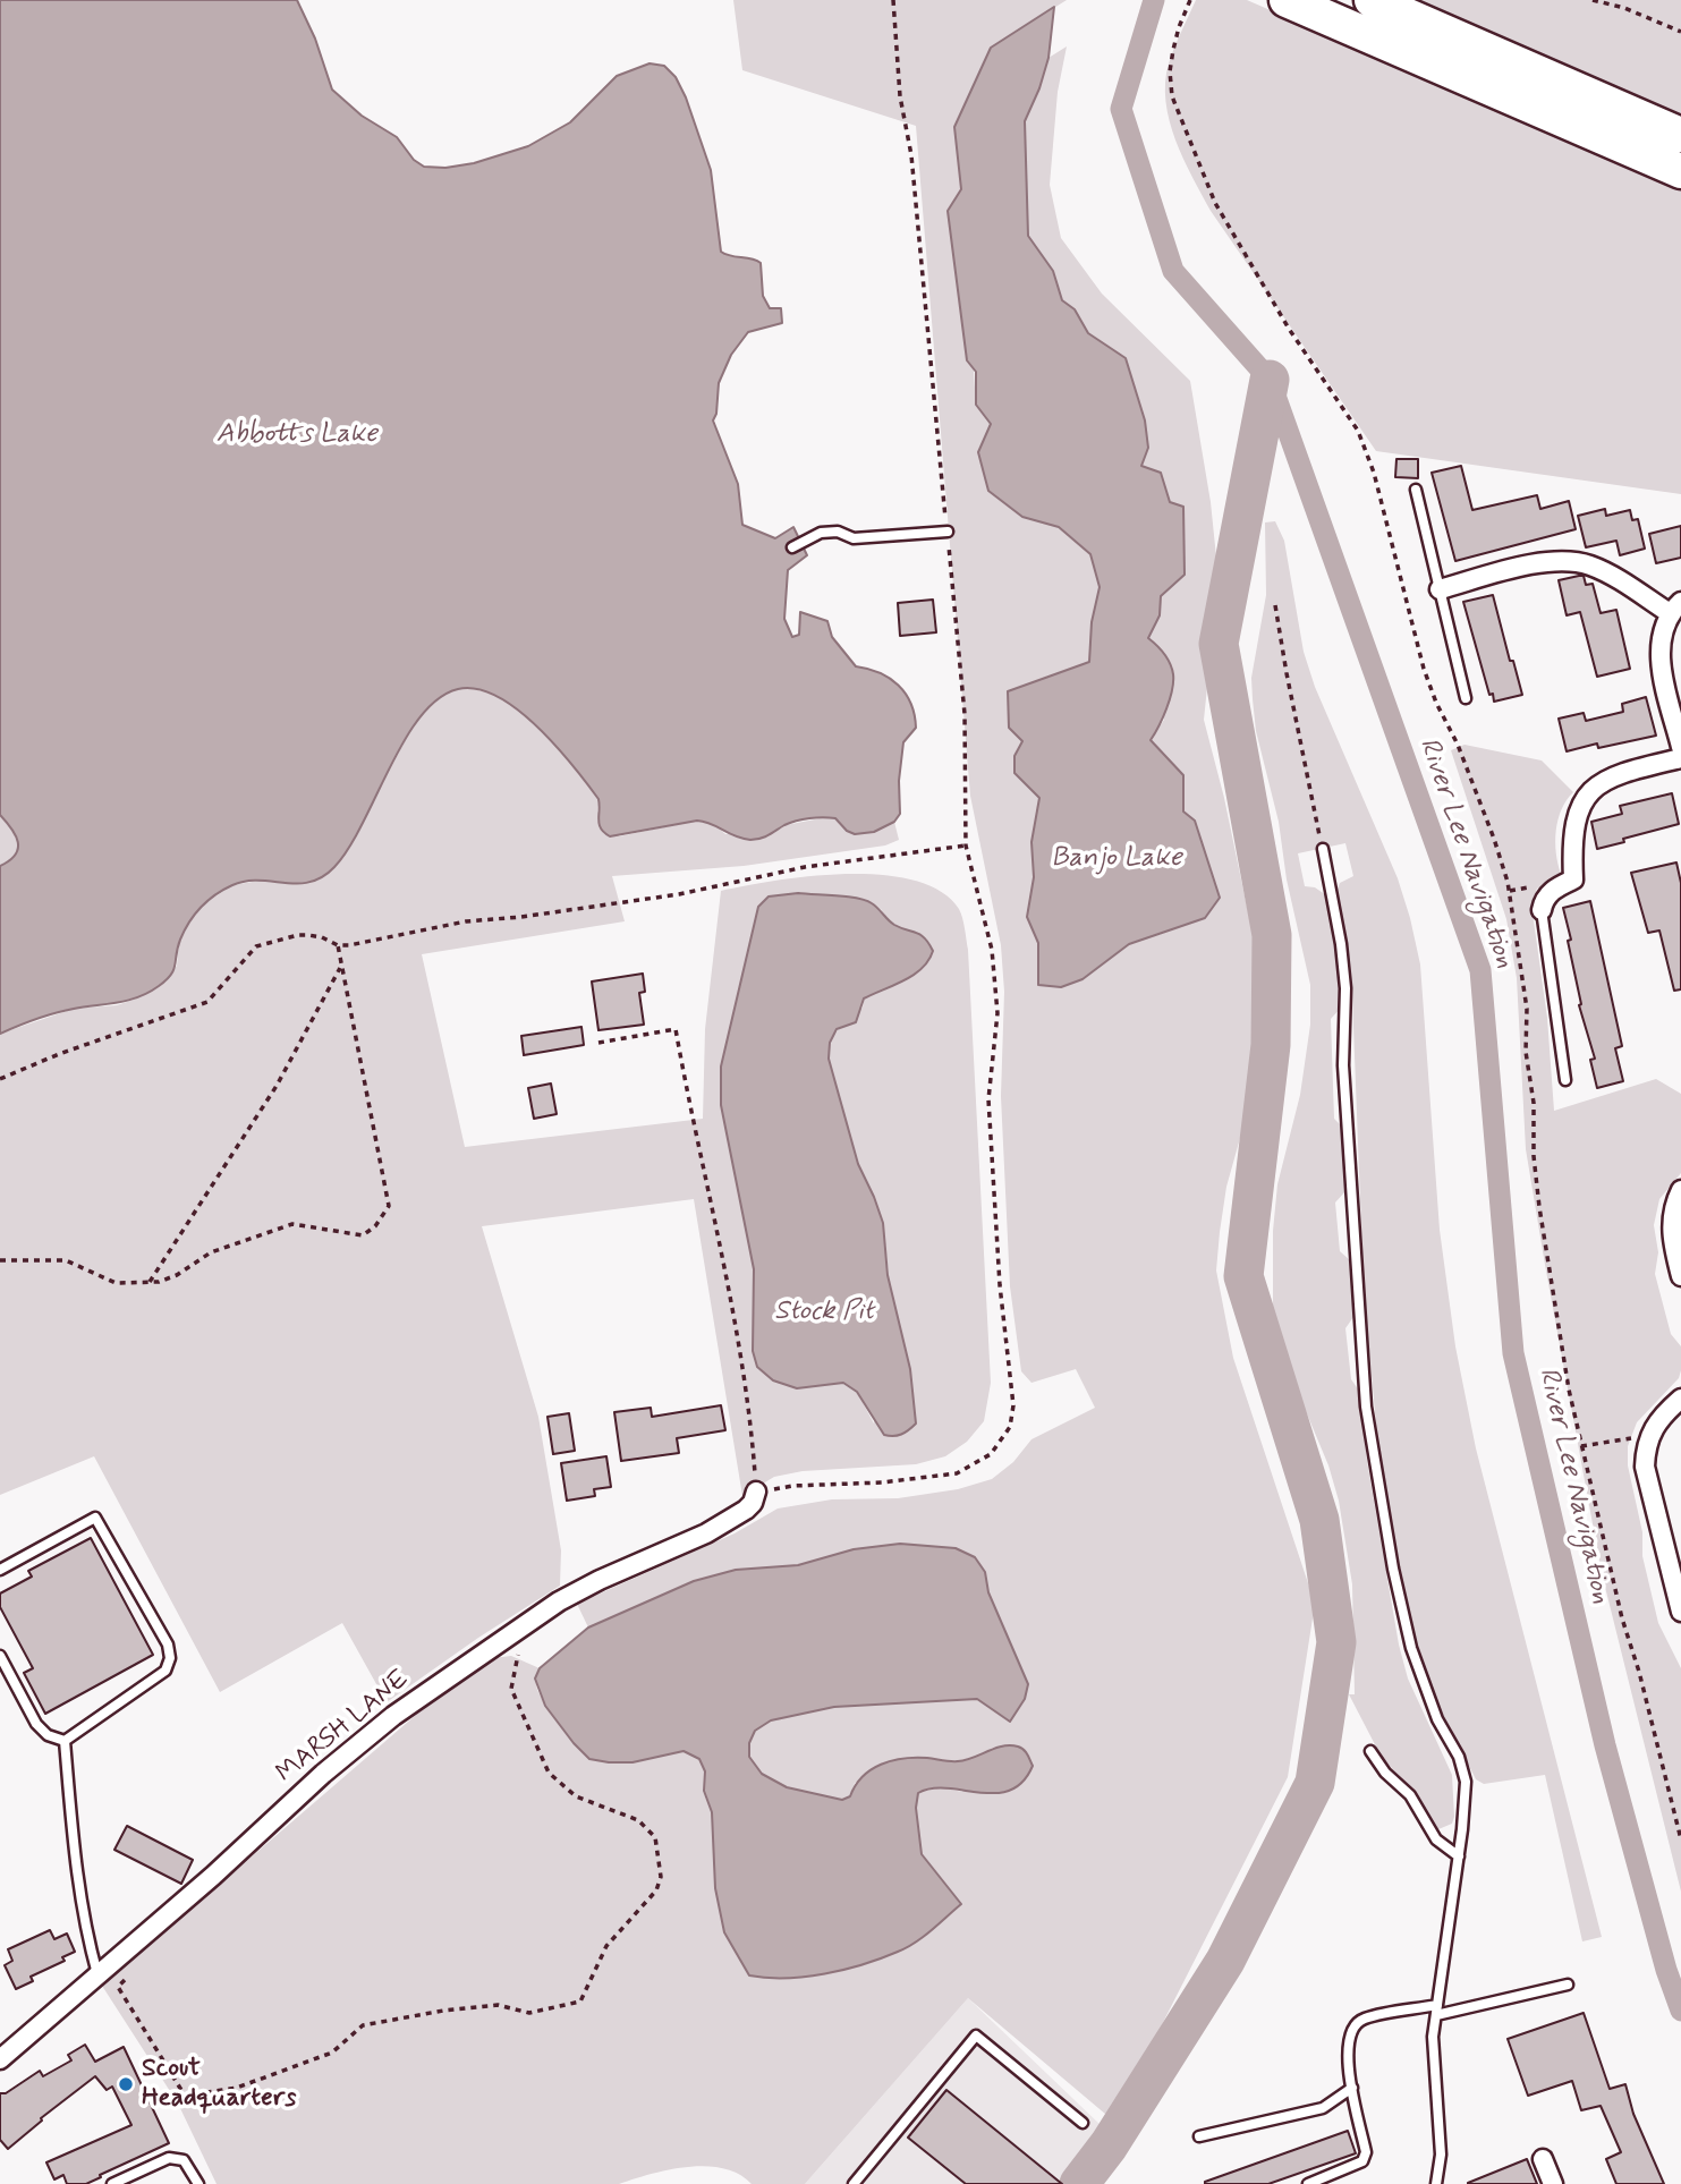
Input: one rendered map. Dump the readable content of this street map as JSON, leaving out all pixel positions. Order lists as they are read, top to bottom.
{
  "streets": {
    "street": ["MARSH LANE"]
  },
  "water": [
    "Abbotts Lake",
    "River Lee Navigation",
    "Banjo Lake",
    "Stock Pit"
  ],
  "places": ["Scout Headquarters"]
}
